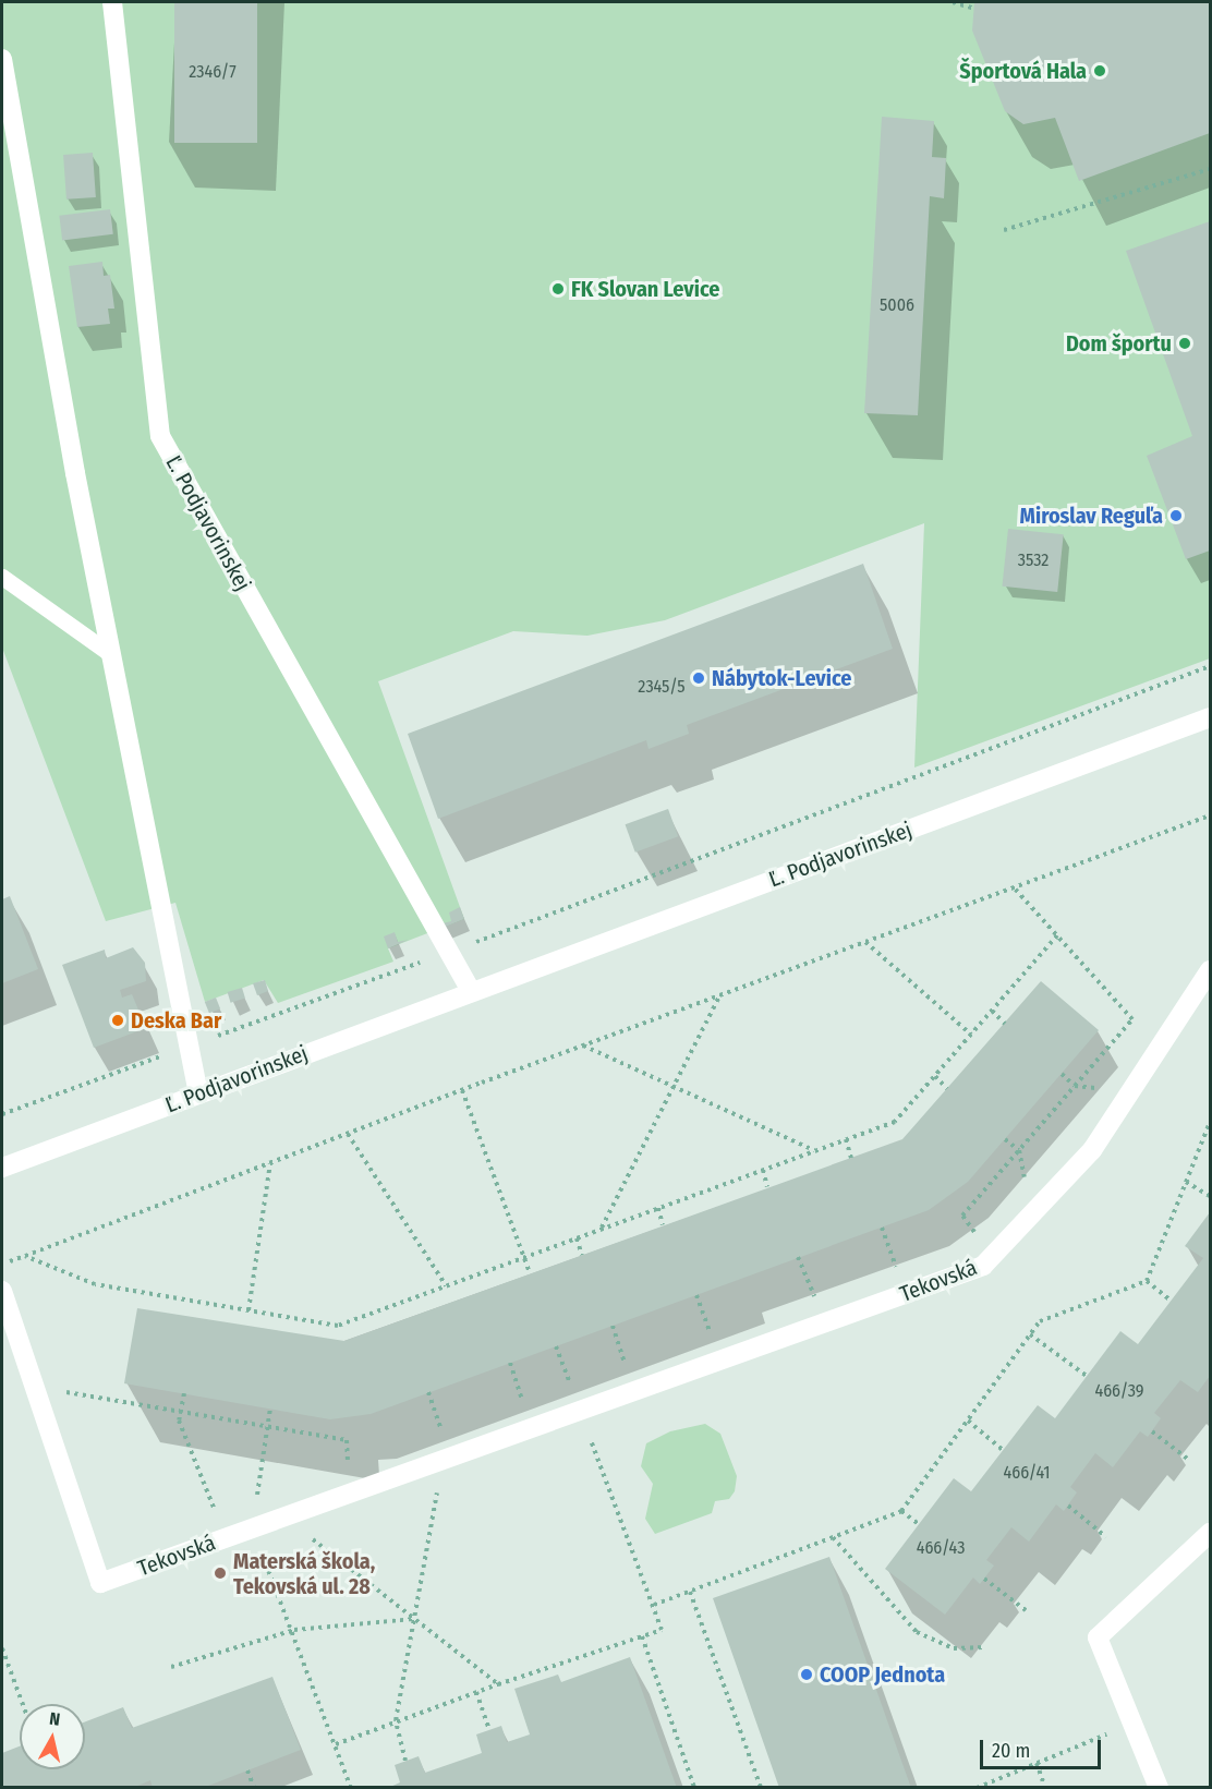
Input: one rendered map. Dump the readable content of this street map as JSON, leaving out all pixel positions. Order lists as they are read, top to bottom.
{
  "streets": {
    "street": ["Ľ. Podjavorinskej", "Tekovská"]
  },
  "places": [
    "Športová Hala",
    "FK Slovan Levice",
    "Dom športu",
    "Miroslav Reguľa",
    "Nábytok-Levice",
    "Deska Bar",
    "Materská škola, Tekovská ul. 28",
    "COOP Jednota"
  ],
  "house_numbers": [
    "2346/7",
    "5006",
    "3532",
    "2345/5",
    "466/39",
    "466/41",
    "466/43"
  ],
  "scale_bar": "20 m",
  "north": "top"
}
